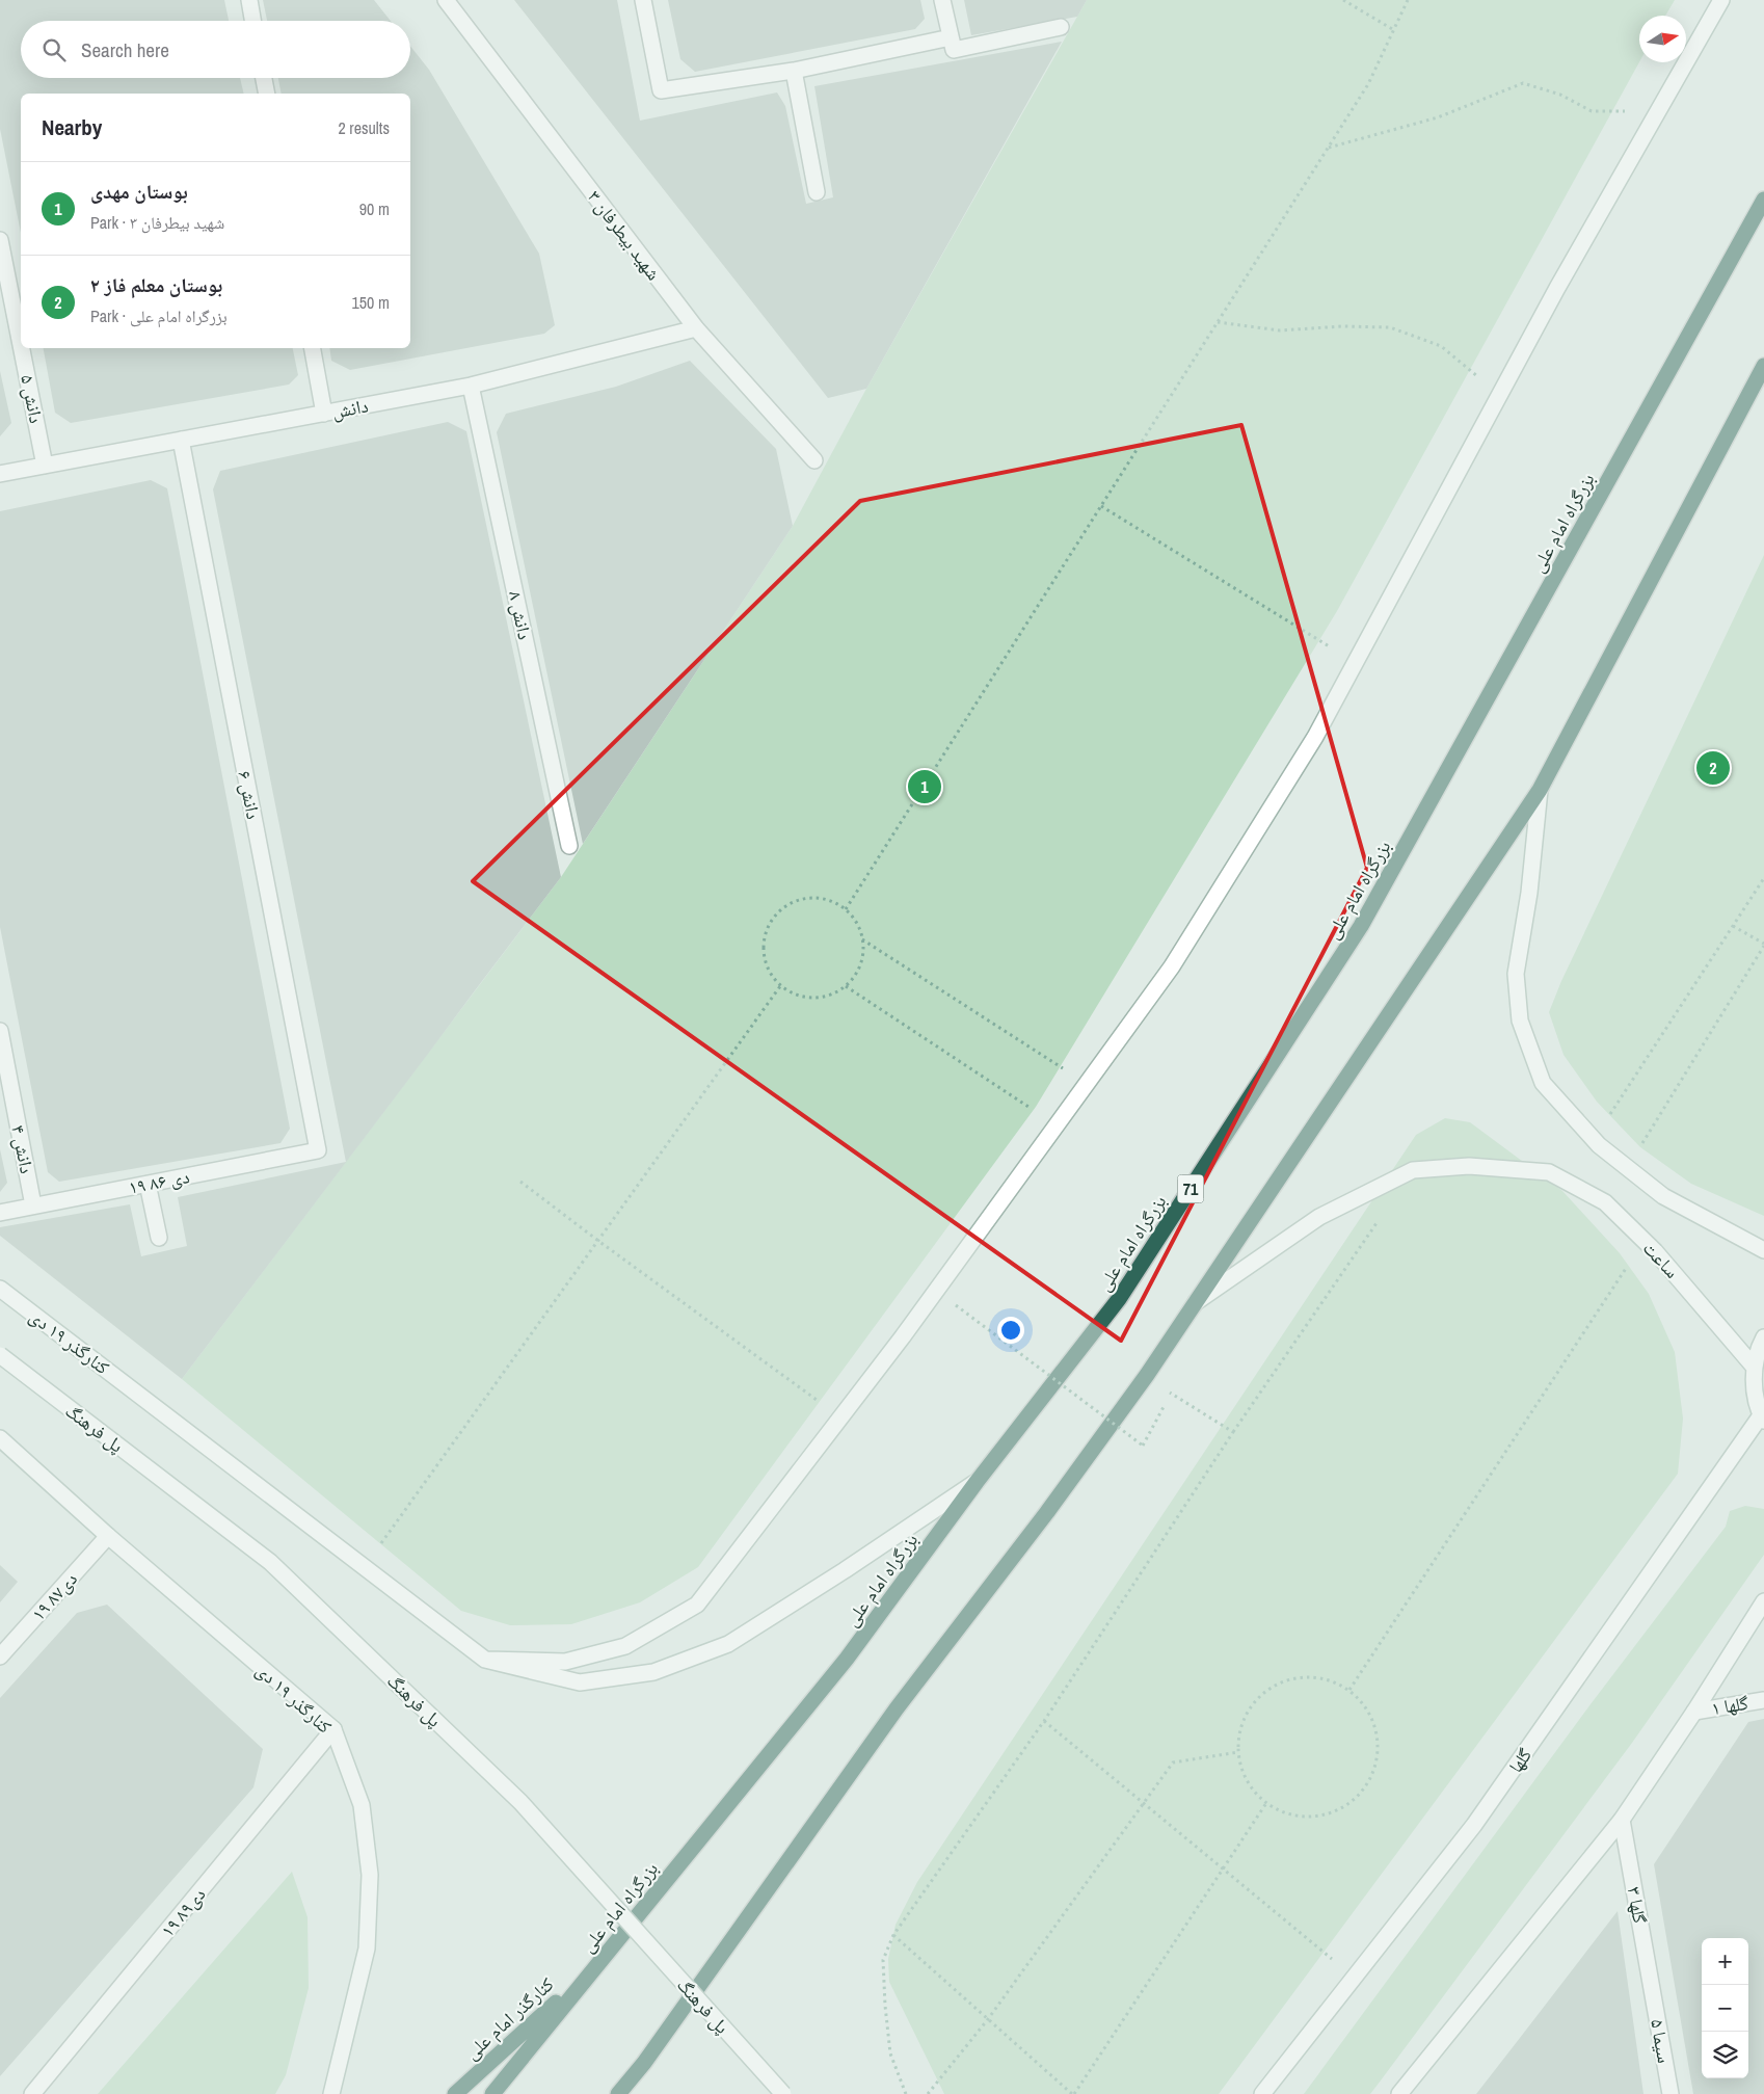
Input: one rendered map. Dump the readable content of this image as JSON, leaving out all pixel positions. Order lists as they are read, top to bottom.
{
  "streets": {
    "highway": ["بزرگراه امام علی", "71", "کنارگذر امام علی"],
    "main road": [
      "شهید بیطرفان ۳",
      "دانش ۵",
      "دانش",
      "دانش ۸",
      "۶ دانش",
      "دانش ۴",
      "۱۹ دی ۸۶",
      "ساعت",
      "کنارگذر ۱۹ دی",
      "پل فرهنگ",
      "۱۹ دی۸۷",
      "گلها ۱",
      "گلها",
      "گلها ۳",
      "۱۹ دی۸۹",
      "سیما ۵"
    ]
  },
  "crossings": [
    ["شهید بیطرفان ۳", "دانش"],
    ["دانش ۵", "دانش"],
    ["دانش", "دانش ۸"],
    ["دانش", "۶ دانش"],
    ["بزرگراه امام علی", "کنارگذر امام علی"],
    ["۶ دانش", "۱۹ دی ۸۶"],
    ["دانش ۴", "۱۹ دی ۸۶"],
    ["کنارگذر ۱۹ دی", "۱۹ دی۸۷"],
    ["کنارگذر ۱۹ دی", "۱۹ دی۸۹"],
    ["گلها ۳", "سیما ۵"]
  ],
  "north": "right",
  "page": {
    "search": "Search here",
    "heading": ["Nearby", "2 results"],
    "list": [
      {
        "mark": "1",
        "name": "بوستان مهدی",
        "note": "Park · شهید بیطرفان ۳",
        "value": "90 m"
      },
      {
        "mark": "2",
        "name": "بوستان معلم فاز ۲",
        "note": "Park · بزرگراه امام علی",
        "value": "150 m"
      }
    ],
    "pins": ["2", "1"],
    "map_buttons": ["+", "−"]
  }
}
